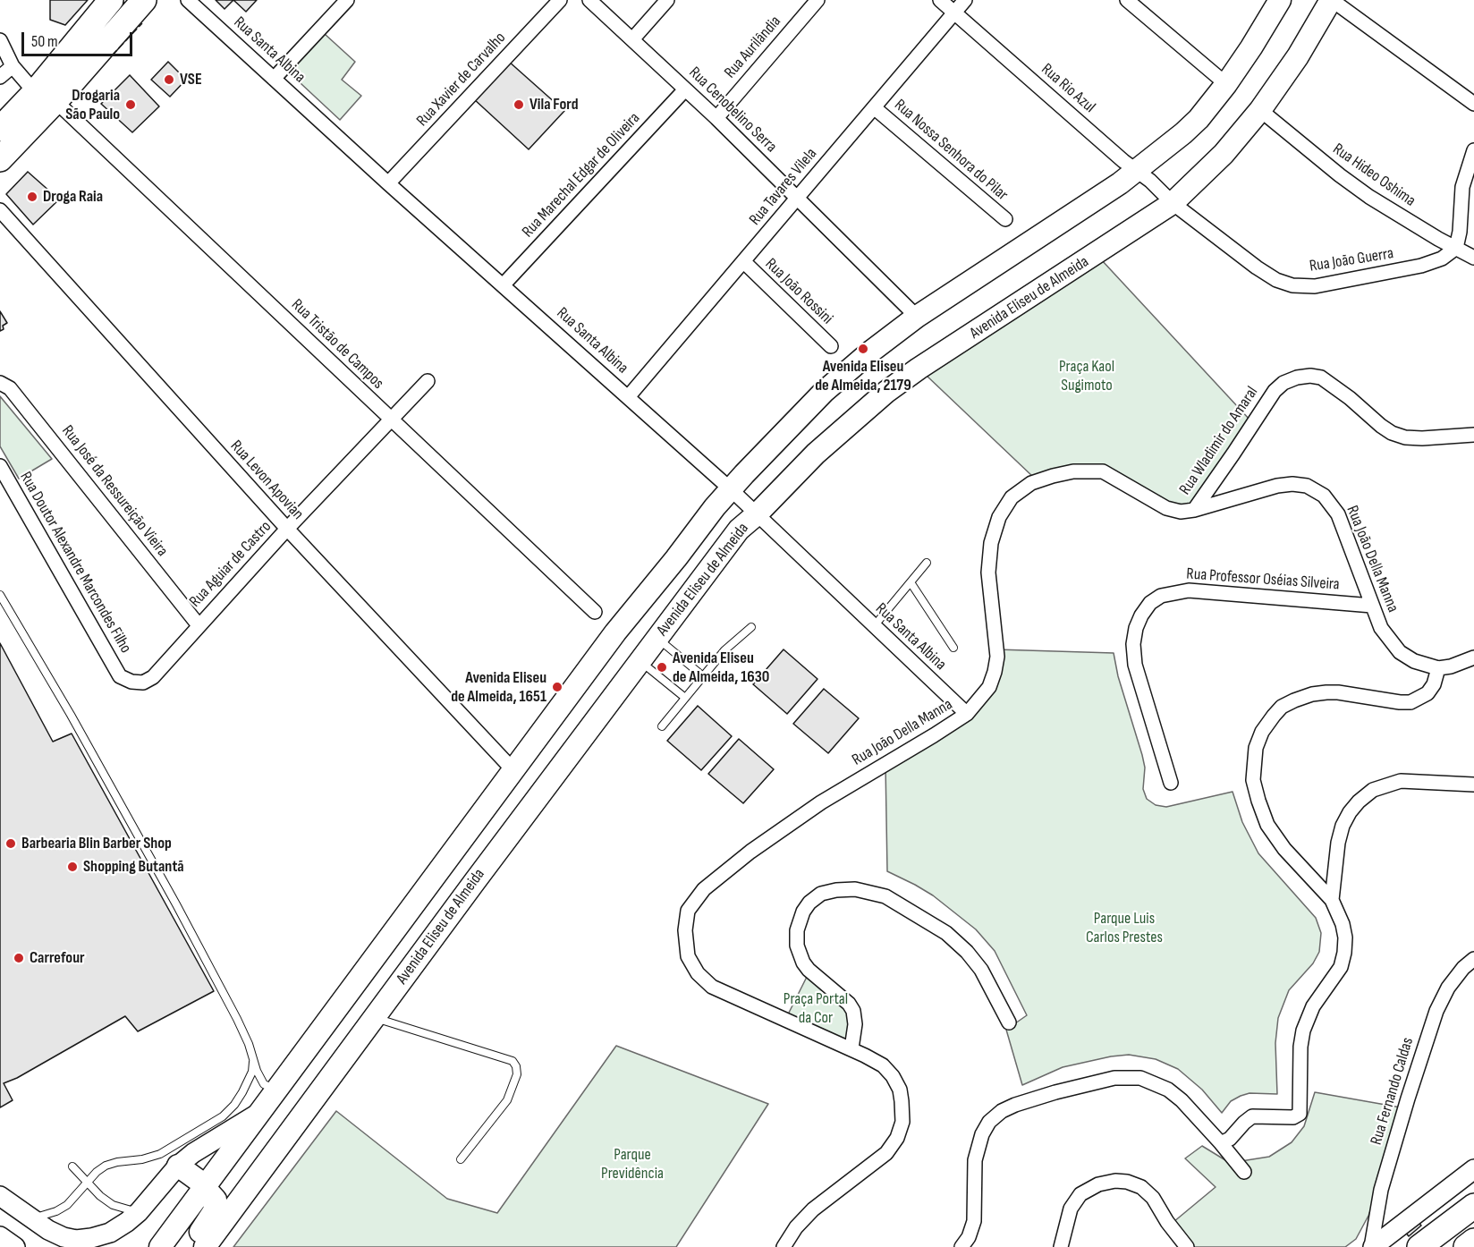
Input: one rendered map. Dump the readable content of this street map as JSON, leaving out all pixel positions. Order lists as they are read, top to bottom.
{
  "streets": {
    "main road": ["Avenida Eliseu de Almeida"],
    "street": [
      "Rua Aurilândia",
      "Rua Santa Albina",
      "Rua Xavier de Carvalho",
      "Rua Rio Azul",
      "Rua Cenobelino Serra",
      "Rua Nossa Senhora do Pilar",
      "Rua Marechal Edgar de Oliveira",
      "Rua Hideo Oshima",
      "Rua Tavares Vilela",
      "Rua João Guerra",
      "Rua João Rossini",
      "Rua Tristão de Campos",
      "Rua Wladimir do Amaral",
      "Rua Levon Apovian",
      "Rua José da Ressureição Vieira",
      "Rua João Della Manna",
      "Rua Doutor Alexandre Marcondes Filho",
      "Rua Aguiar de Castro",
      "Rua Professor Oséias Silveira",
      "Rua Fernando Caldas"
    ]
  },
  "crossings": [
    ["Rua Aurilândia", "Rua Cenobelino Serra"],
    ["Rua Santa Albina", "Rua Xavier de Carvalho"],
    ["Rua Santa Albina", "Rua Marechal Edgar de Oliveira"],
    ["Rua Santa Albina", "Rua Tavares Vilela"],
    ["Rua Santa Albina", "Avenida Eliseu de Almeida"],
    ["Rua Santa Albina", "Rua João Della Manna"],
    ["Rua Rio Azul", "Rua Tavares Vilela"],
    ["Rua Rio Azul", "Rua João Guerra"],
    ["Rua Rio Azul", "Avenida Eliseu de Almeida"],
    ["Rua Cenobelino Serra", "Rua Marechal Edgar de Oliveira"],
    ["Rua Cenobelino Serra", "Rua Tavares Vilela"],
    ["Rua Nossa Senhora do Pilar", "Rua Tavares Vilela"],
    ["Rua Hideo Oshima", "Rua João Guerra"],
    ["Rua Hideo Oshima", "Avenida Eliseu de Almeida"],
    ["Rua Tavares Vilela", "Rua João Rossini"],
    ["Rua João Guerra", "Avenida Eliseu de Almeida"],
    ["Rua Tristão de Campos", "Rua Aguiar de Castro"],
    ["Rua Wladimir do Amaral", "Rua João Della Manna"],
    ["Rua Levon Apovian", "Rua Aguiar de Castro"],
    ["Rua José da Ressureição Vieira", "Rua Aguiar de Castro"],
    ["Rua João Della Manna", "Rua Professor Oséias Silveira"],
    ["Rua Doutor Alexandre Marcondes Filho", "Rua Aguiar de Castro"]
  ],
  "parks": [
    "Praça Kaol Sugimoto",
    "Parque Luis Carlos Prestes",
    "Praça Portal da Cor",
    "Parque Previdência"
  ],
  "places": [
    "VSE",
    "Drogaria São Paulo",
    "Vila Ford",
    "Droga Raia",
    "Avenida Eliseu de Almeida, 2179",
    "Avenida Eliseu de Almeida, 1630",
    "Avenida Eliseu de Almeida, 1651",
    "Barbearia Blin Barber Shop",
    "Shopping Butantã",
    "Carrefour"
  ],
  "scale_bar": "50 m"
}
